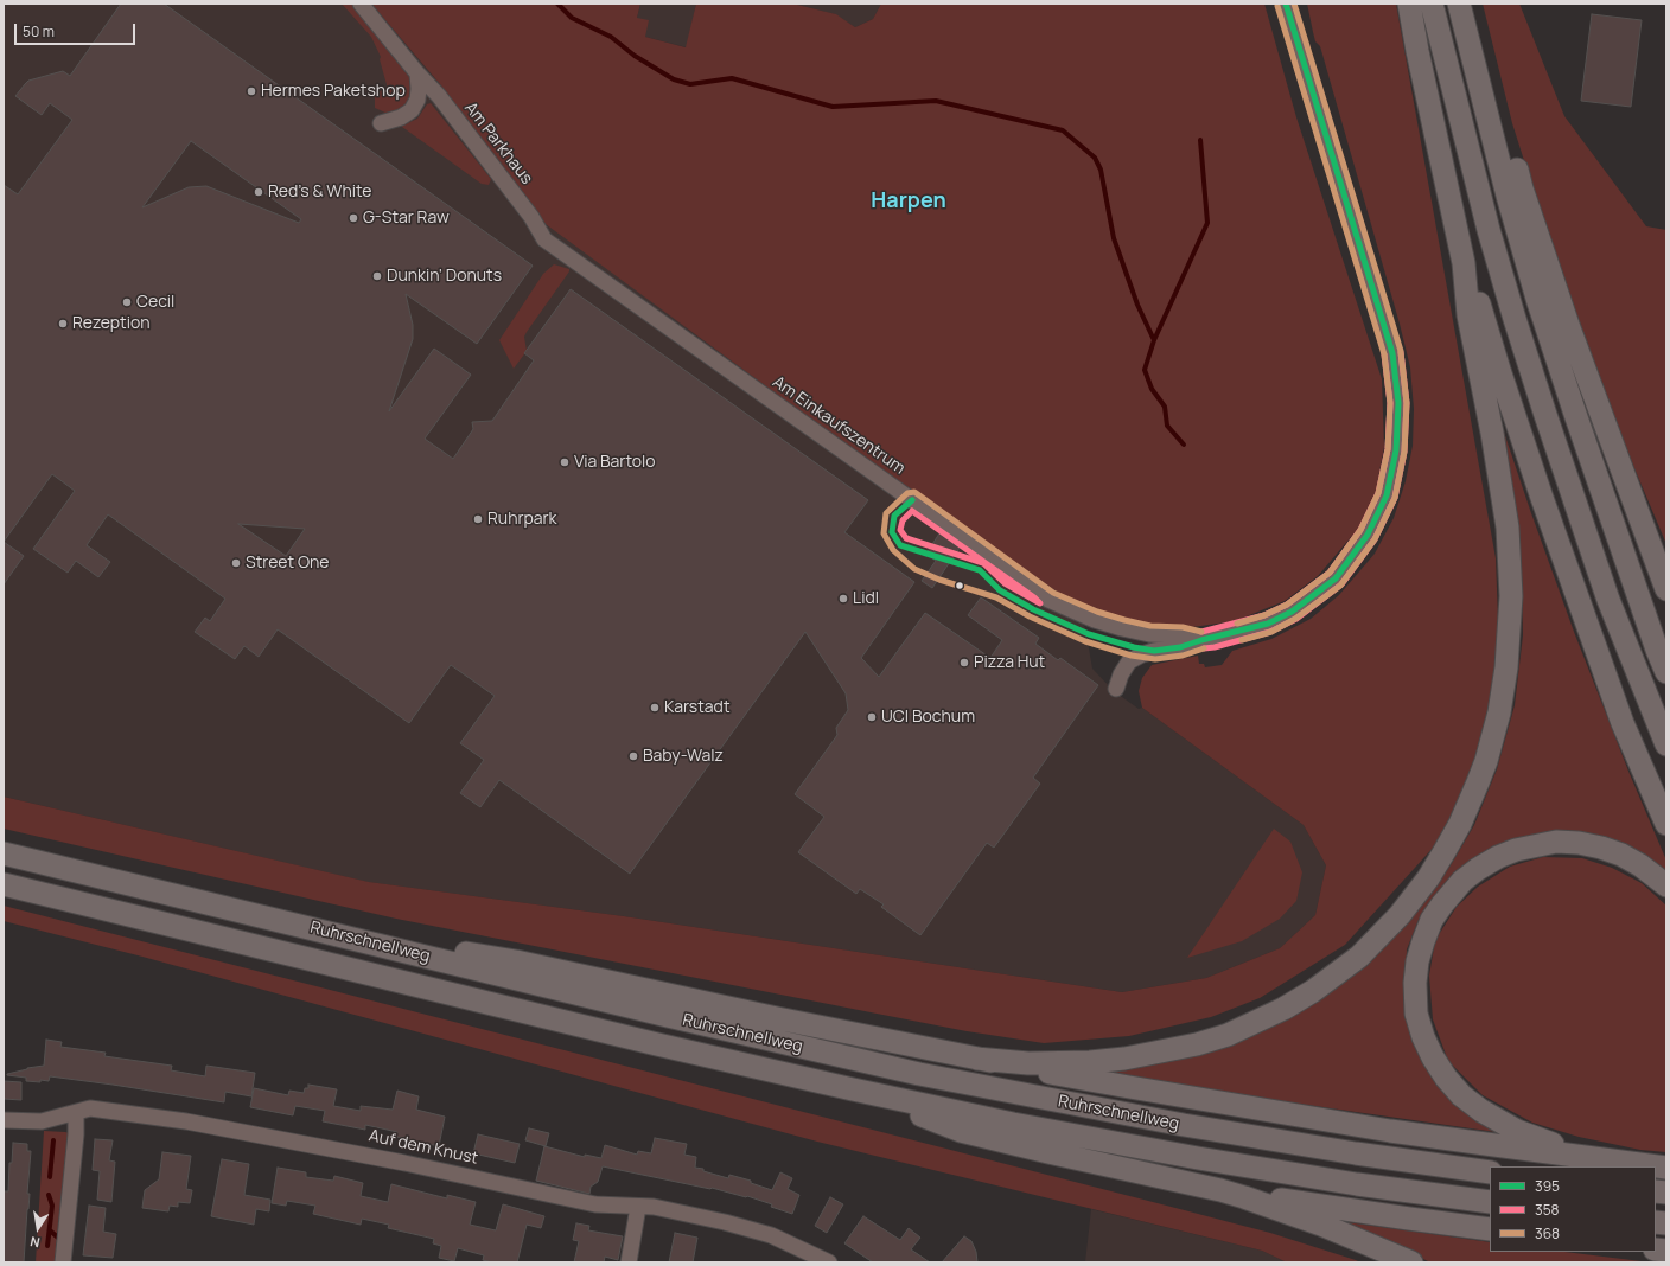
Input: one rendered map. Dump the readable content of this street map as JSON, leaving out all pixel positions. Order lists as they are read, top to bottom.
{
  "streets": {
    "highway": ["Ruhrschnellweg"],
    "street": ["Am Parkhaus", "Am Einkaufszentrum", "Auf dem Knust"]
  },
  "crossings": [
    ["Am Parkhaus", "Am Einkaufszentrum"]
  ],
  "districts": ["Harpen"],
  "places": [
    "Hermes Paketshop",
    "Red’s & White",
    "G-Star Raw",
    "Dunkin' Donuts",
    "Cecil",
    "Rezeption",
    "Via Bartolo",
    "Ruhrpark",
    "Street One",
    "Lidl",
    "Pizza Hut",
    "Karstadt",
    "UCI Bochum",
    "Baby-Walz"
  ],
  "lines": ["transit line 395", "transit line 368", "transit line 358"],
  "legend": ["395", "358", "368"],
  "scale_bar": "50 m",
  "north": "bottom"
}
